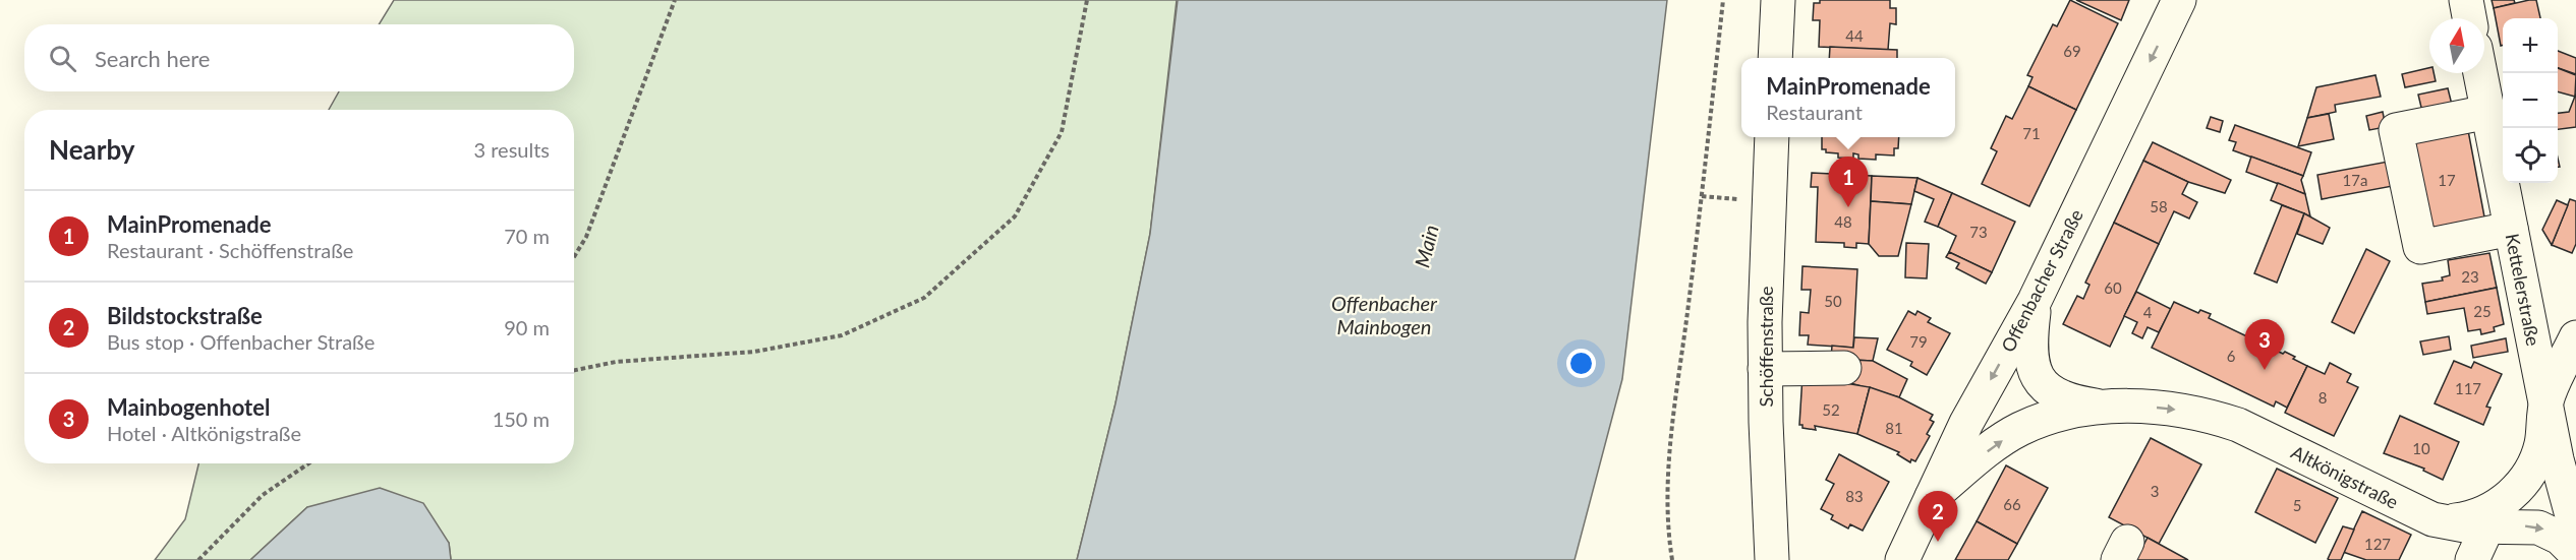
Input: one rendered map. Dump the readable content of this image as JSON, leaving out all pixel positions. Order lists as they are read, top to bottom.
{
  "streets": {
    "street": [
      "Offenbacher Straße",
      "Kettelerstraße",
      "Schöffenstraße",
      "Altkönigstraße"
    ]
  },
  "crossings": [
    ["Offenbacher Straße", "Altkönigstraße"]
  ],
  "one_way": ["Offenbacher Straße", "Altkönigstraße"],
  "water": ["Main", "Offenbacher Mainbogen"],
  "house_numbers": [
    "44",
    "69",
    "71",
    "17a",
    "17",
    "58",
    "48",
    "73",
    "23",
    "60",
    "50",
    "25",
    "4",
    "79",
    "6",
    "117",
    "8",
    "52",
    "81",
    "10",
    "3",
    "83",
    "66",
    "5",
    "127"
  ],
  "north": "top",
  "page": {
    "map_buttons": ["+", "−"],
    "search": "Search here",
    "popup": ["MainPromenade", "Restaurant"],
    "heading": ["Nearby", "3 results"],
    "pins": ["1", "3", "2"],
    "list": [
      {
        "mark": "1",
        "name": "MainPromenade",
        "note": "Restaurant · Schöffenstraße",
        "value": "70 m"
      },
      {
        "mark": "2",
        "name": "Bildstockstraße",
        "note": "Bus stop · Offenbacher Straße",
        "value": "90 m"
      },
      {
        "mark": "3",
        "name": "Mainbogenhotel",
        "note": "Hotel · Altkönigstraße",
        "value": "150 m"
      }
    ]
  }
}
